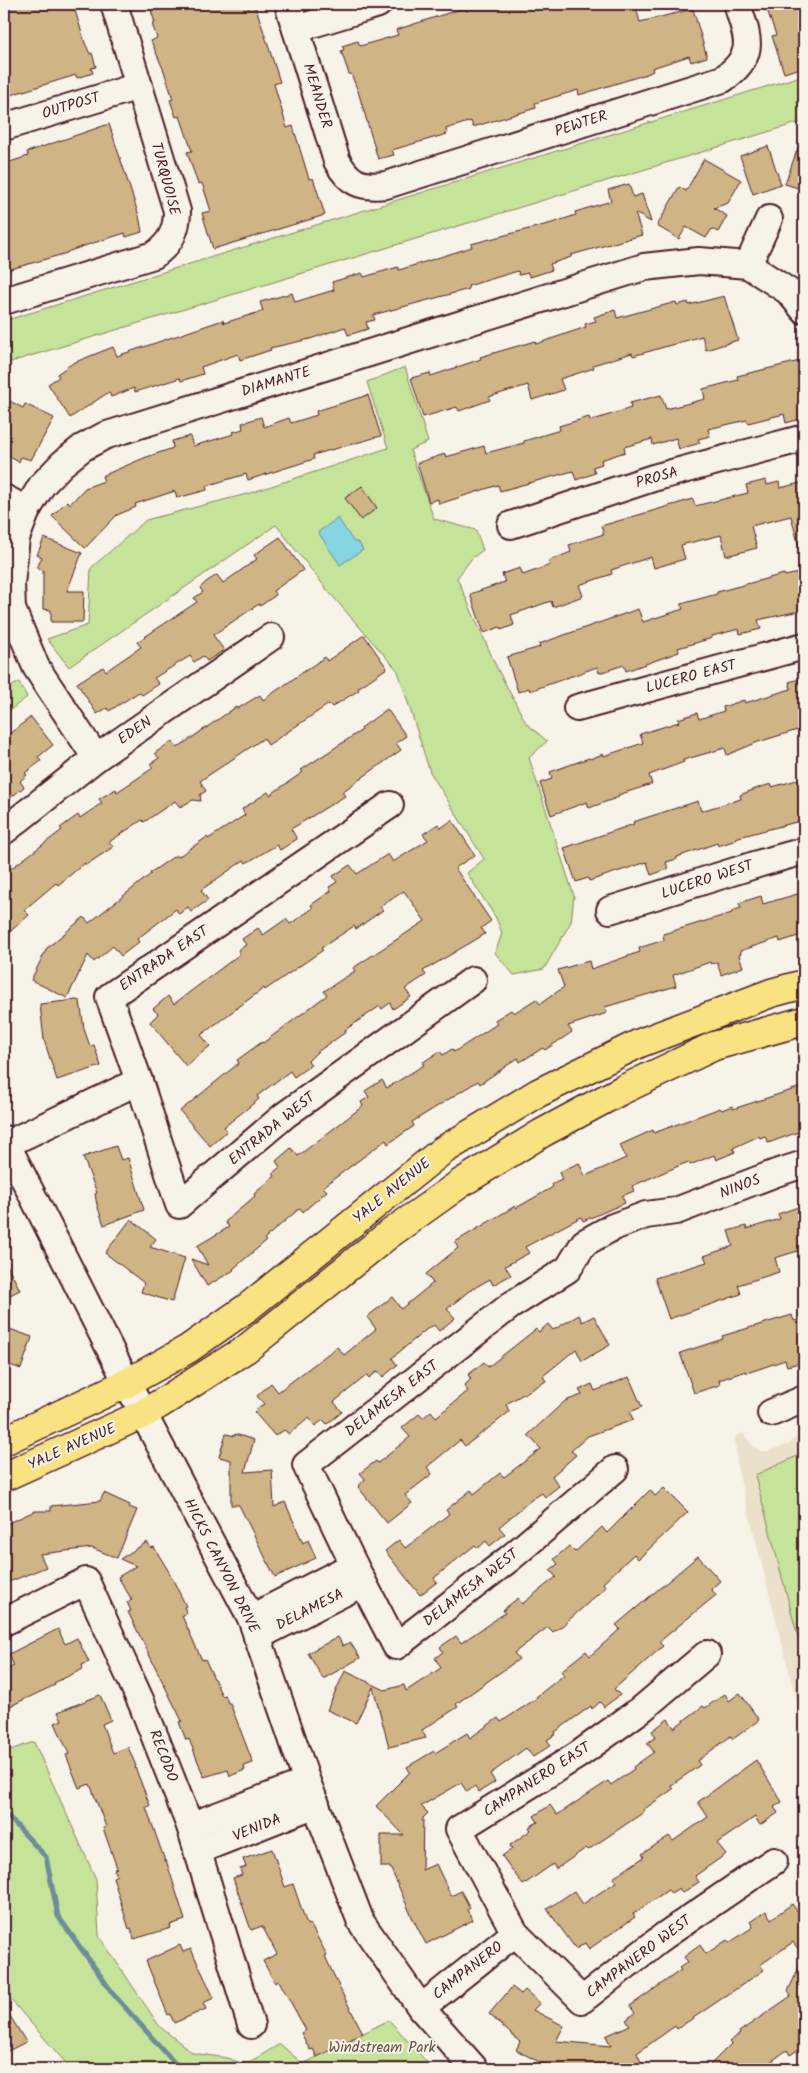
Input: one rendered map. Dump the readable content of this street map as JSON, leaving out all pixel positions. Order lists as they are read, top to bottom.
{
  "streets": {
    "main road": ["YALE AVENUE"],
    "street": [
      "MEANDER",
      "OUTPOST",
      "PEWTER",
      "TURQUOISE",
      "DIAMANTE",
      "PROSA",
      "LUCERO EAST",
      "EDEN",
      "LUCERO WEST",
      "ENTRADA EAST",
      "ENTRADA WEST",
      "NINOS",
      "DELAMESA EAST",
      "HICKS CANYON DRIVE",
      "DELAMESA WEST",
      "DELAMESA",
      "RECODO",
      "CAMPANERO EAST",
      "VENIDA",
      "CAMPANERO WEST",
      "CAMPANERO"
    ]
  },
  "crossings": [
    ["MEANDER", "PEWTER"],
    ["OUTPOST", "TURQUOISE"],
    ["DIAMANTE", "EDEN"],
    ["ENTRADA EAST", "ENTRADA WEST"],
    ["NINOS", "DELAMESA EAST"],
    ["YALE AVENUE", "HICKS CANYON DRIVE"],
    ["DELAMESA EAST", "DELAMESA WEST"],
    ["DELAMESA EAST", "DELAMESA"],
    ["HICKS CANYON DRIVE", "DELAMESA"],
    ["HICKS CANYON DRIVE", "VENIDA"],
    ["HICKS CANYON DRIVE", "CAMPANERO"],
    ["DELAMESA WEST", "DELAMESA"],
    ["RECODO", "VENIDA"],
    ["CAMPANERO EAST", "CAMPANERO WEST"],
    ["CAMPANERO EAST", "CAMPANERO"],
    ["CAMPANERO WEST", "CAMPANERO"]
  ],
  "parks": ["Windstream Park"]
}
